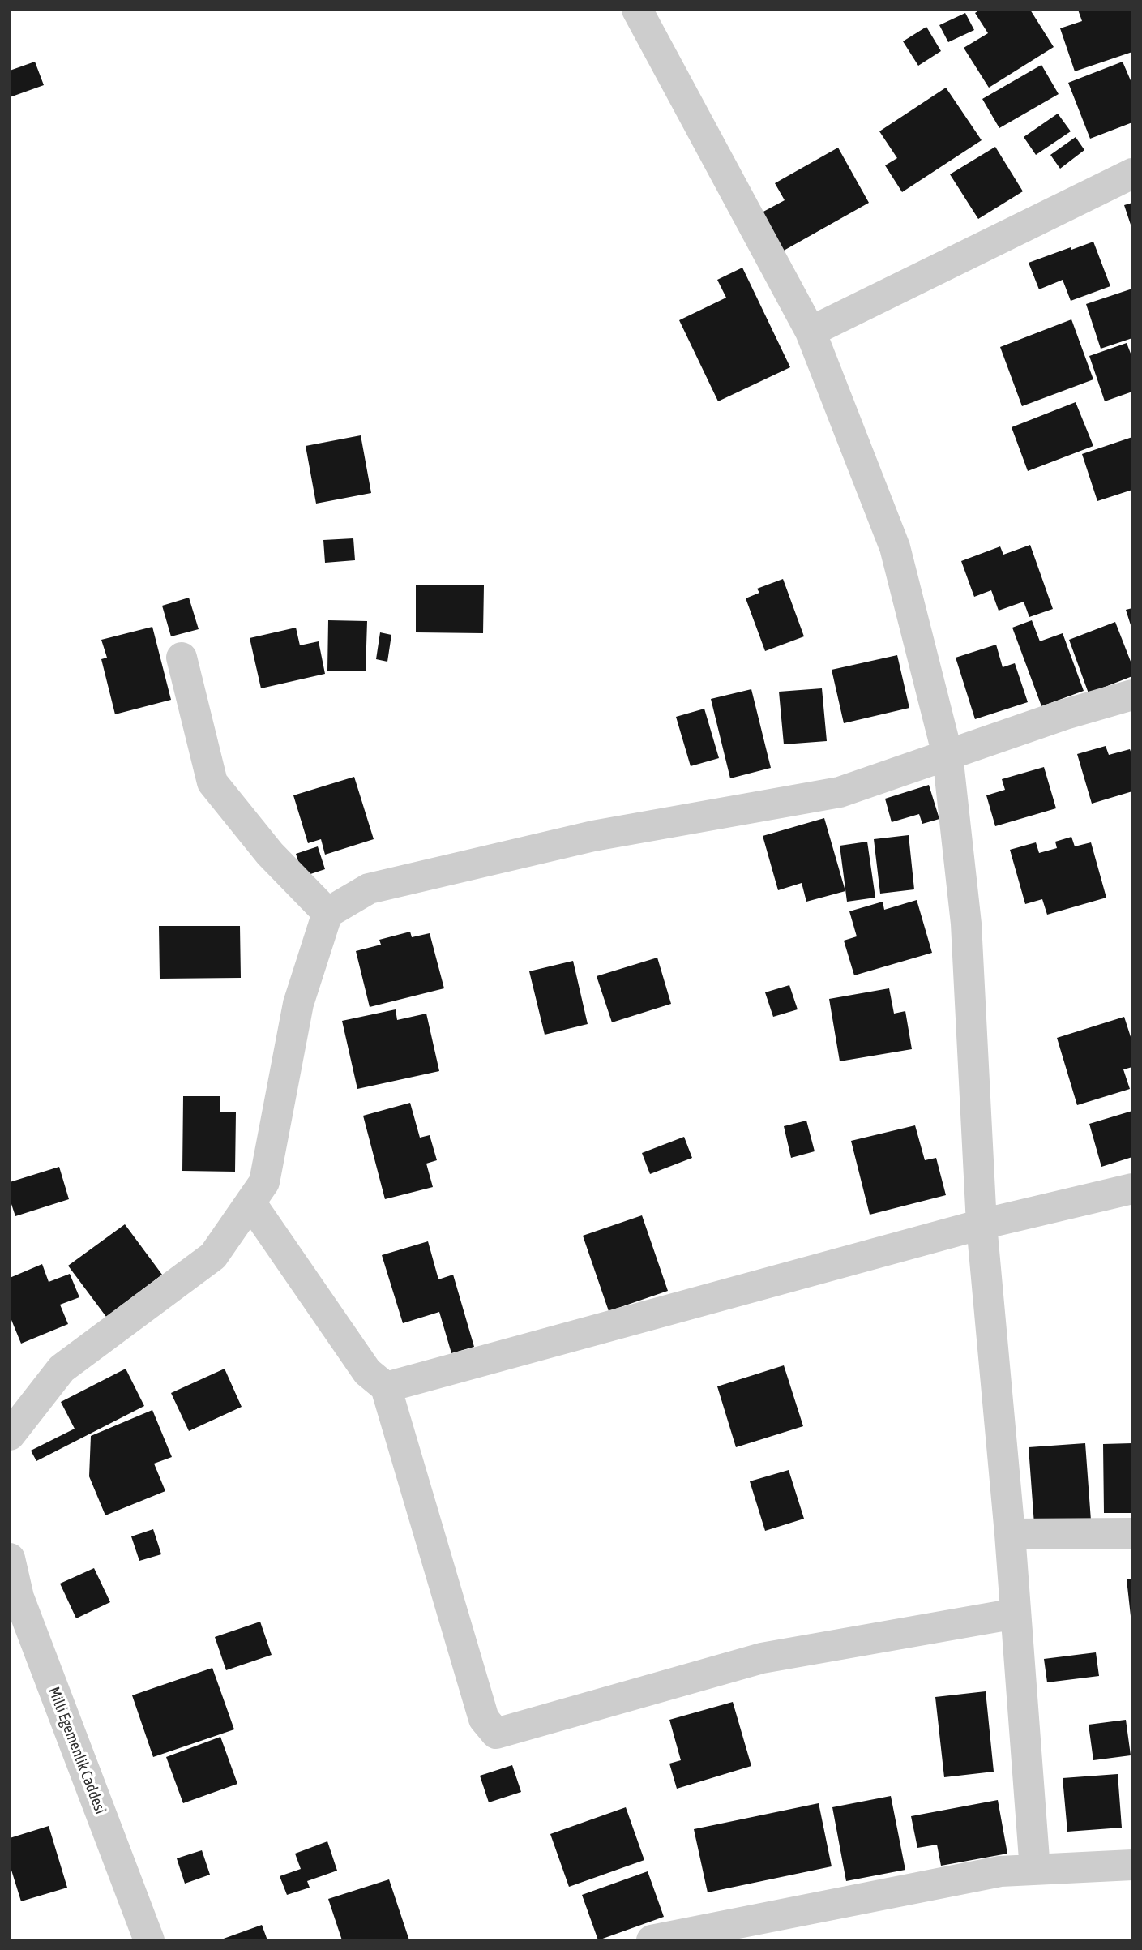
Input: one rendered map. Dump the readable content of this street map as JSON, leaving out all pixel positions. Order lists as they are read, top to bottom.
{
  "streets": {
    "street": ["Milli Egemenlik Caddesi"]
  }
}
